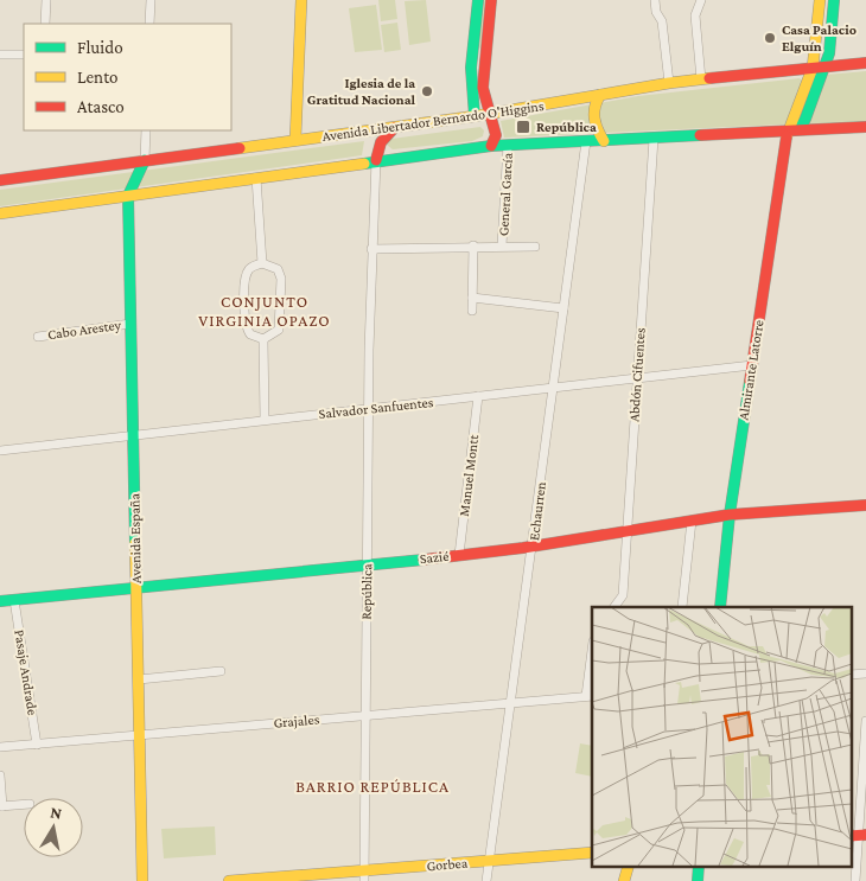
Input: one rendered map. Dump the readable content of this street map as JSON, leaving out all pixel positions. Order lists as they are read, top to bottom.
{
  "streets": {
    "main road": [
      "Avenida Libertador Bernardo O'Higgins",
      "Almirante Latorre",
      "Avenida España",
      "Sazié",
      "Gorbea"
    ],
    "street": [
      "General García",
      "Cabo Arestey",
      "Abdón Cifuentes",
      "Salvador Sanfuentes",
      "Manuel Montt",
      "Echaurren",
      "República",
      "Pasaje Andrade",
      "Grajales"
    ]
  },
  "crossings": [
    ["Avenida Libertador Bernardo O'Higgins", "Almirante Latorre"],
    ["Cabo Arestey", "Avenida España"],
    ["Almirante Latorre", "Salvador Sanfuentes"],
    ["Almirante Latorre", "Sazié"],
    ["Abdón Cifuentes", "Salvador Sanfuentes"],
    ["Abdón Cifuentes", "Sazié"],
    ["Salvador Sanfuentes", "Manuel Montt"],
    ["Salvador Sanfuentes", "Echaurren"],
    ["Salvador Sanfuentes", "Avenida España"],
    ["Salvador Sanfuentes", "República"],
    ["Manuel Montt", "Sazié"],
    ["Echaurren", "Sazié"],
    ["Echaurren", "Grajales"],
    ["Echaurren", "Gorbea"],
    ["Avenida España", "Sazié"],
    ["Avenida España", "Grajales"],
    ["Sazié", "República"],
    ["Sazié", "Pasaje Andrade"],
    ["República", "Grajales"],
    ["República", "Gorbea"],
    ["Pasaje Andrade", "Grajales"]
  ],
  "districts": ["CONJUNTO VIRGINIA OPAZO", "BARRIO REPÚBLICA"],
  "places": {
    "other": ["Casa Palacio Elguín", "Iglesia de la Gratitud Nacional"],
    "transit": ["República"]
  },
  "legend": ["Fluido", "Lento", "Atasco"],
  "north": "top"
}
